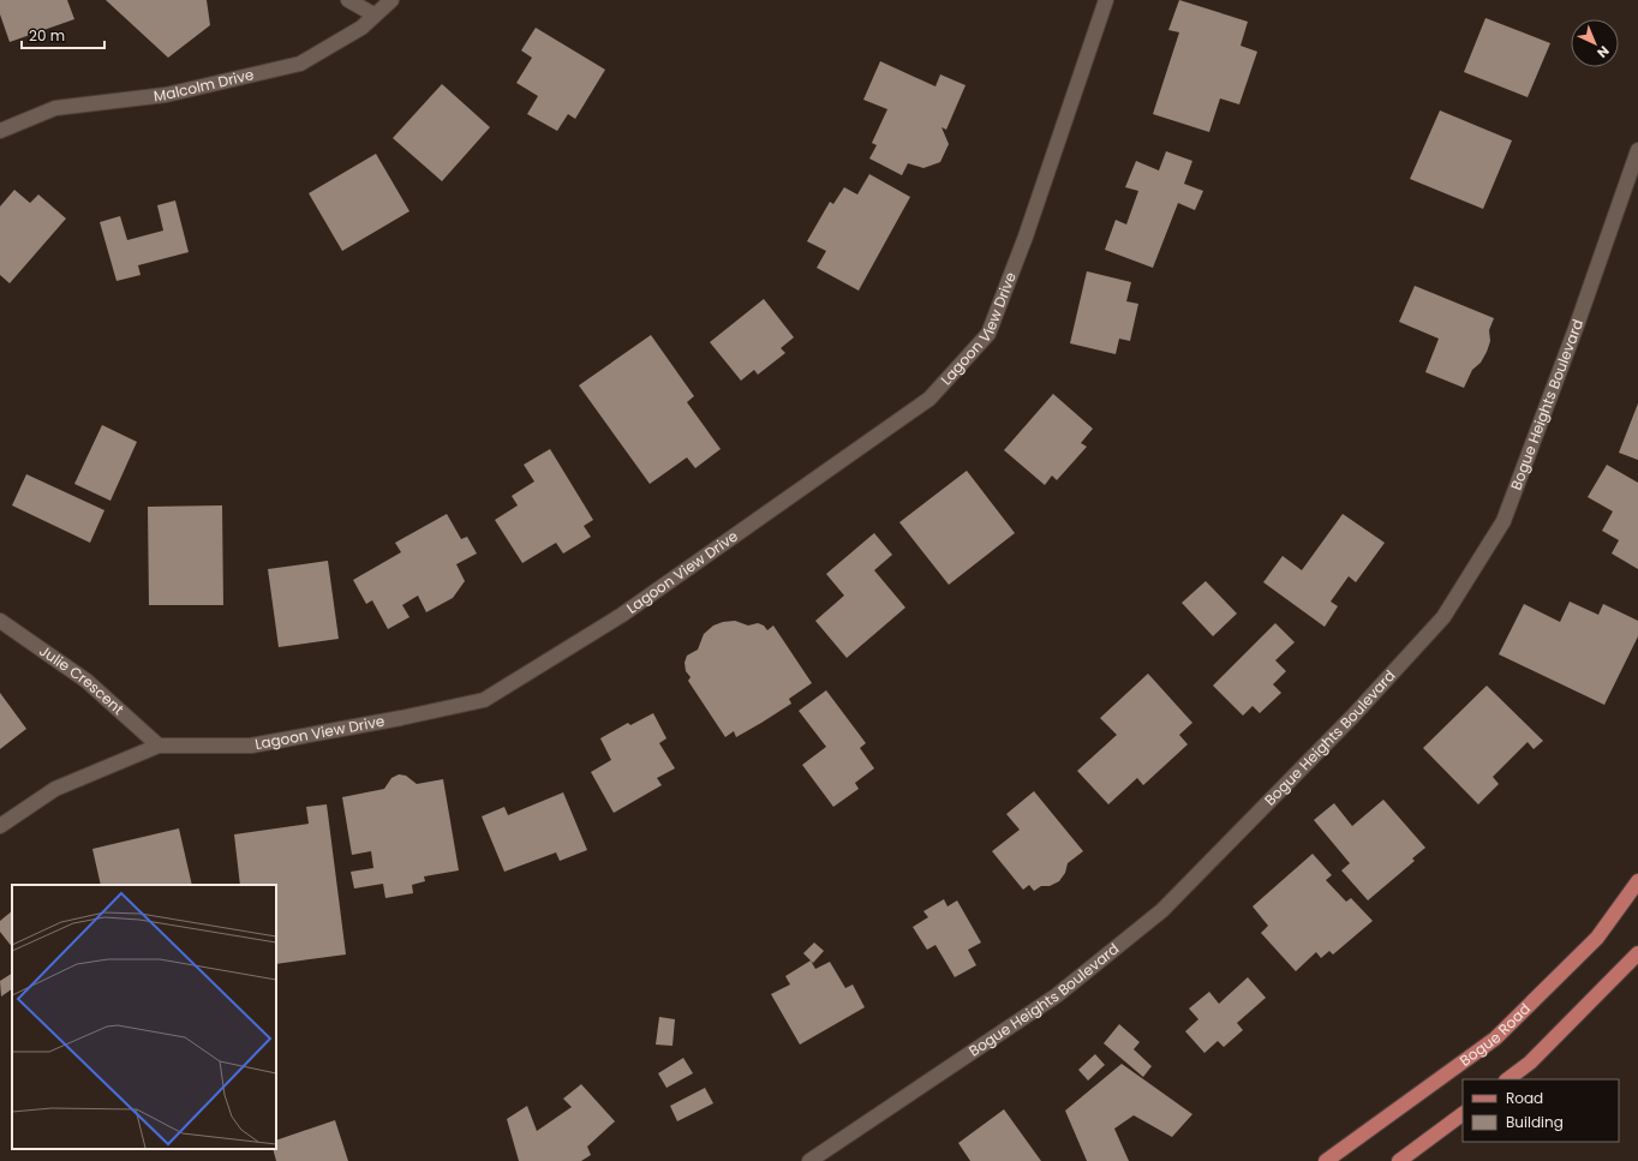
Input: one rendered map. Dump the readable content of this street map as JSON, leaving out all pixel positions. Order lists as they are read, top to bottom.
{
  "streets": {
    "main road": ["Bogue Road"],
    "street": [
      "Malcolm Drive",
      "Lagoon View Drive",
      "Bogue Heights Boulevard",
      "Julie Crescent"
    ]
  },
  "crossings": [
    ["Lagoon View Drive", "Julie Crescent"]
  ],
  "legend": ["Road", "Building"],
  "scale_bar": "20 m",
  "north": "bottom right"
}
